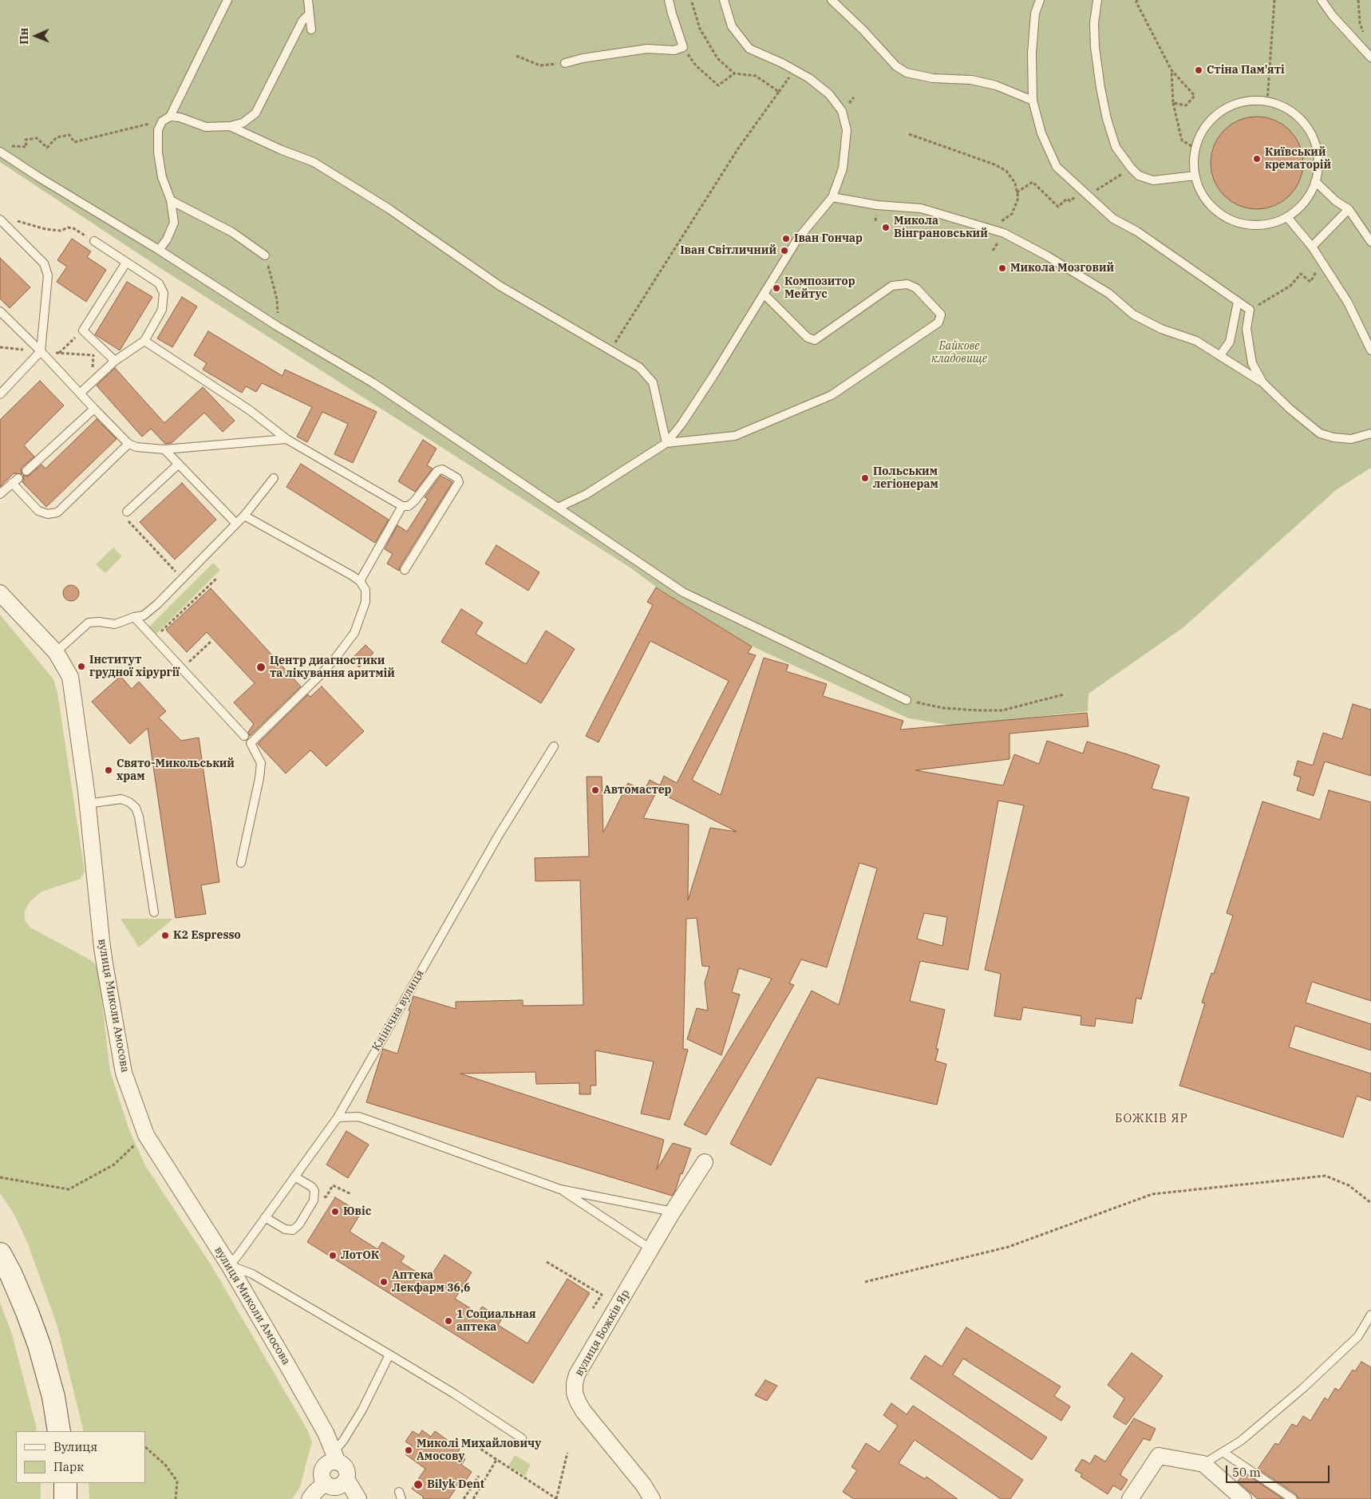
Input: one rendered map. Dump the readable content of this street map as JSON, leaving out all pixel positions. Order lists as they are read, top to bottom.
{
  "streets": {
    "street": ["вулиця Миколи Амосова", "вулиця Божків Яр"],
    "lane": ["Клінічна вулиця"]
  },
  "crossings": [
    ["вулиця Миколи Амосова", "Клінічна вулиця"]
  ],
  "districts": ["БОЖКІВ ЯР"],
  "parks": ["Байкове кладовище"],
  "places": [
    "Стіна Пам'яті",
    "Київський крематорій",
    "Микола Вінграновський",
    "Іван Гончар",
    "Іван Світличний",
    "Микола Мозговий",
    "Композитор Мейтус",
    "Польським легіонерам",
    "Інститут грудної хірургії",
    "Центр диагностики та лікування аритмій",
    "Свято-Микольський храм",
    "Автомастер",
    "K2 Espresso",
    "Ювіс",
    "ЛотОК",
    "Аптека Лекфарм 36,6",
    "1 Социальная аптека",
    "Миколі Михайловичу Амосову",
    "Bilyk Dent"
  ],
  "legend": ["Вулиця", "Парк"],
  "scale_bar": "50 m",
  "north": "left"
}
